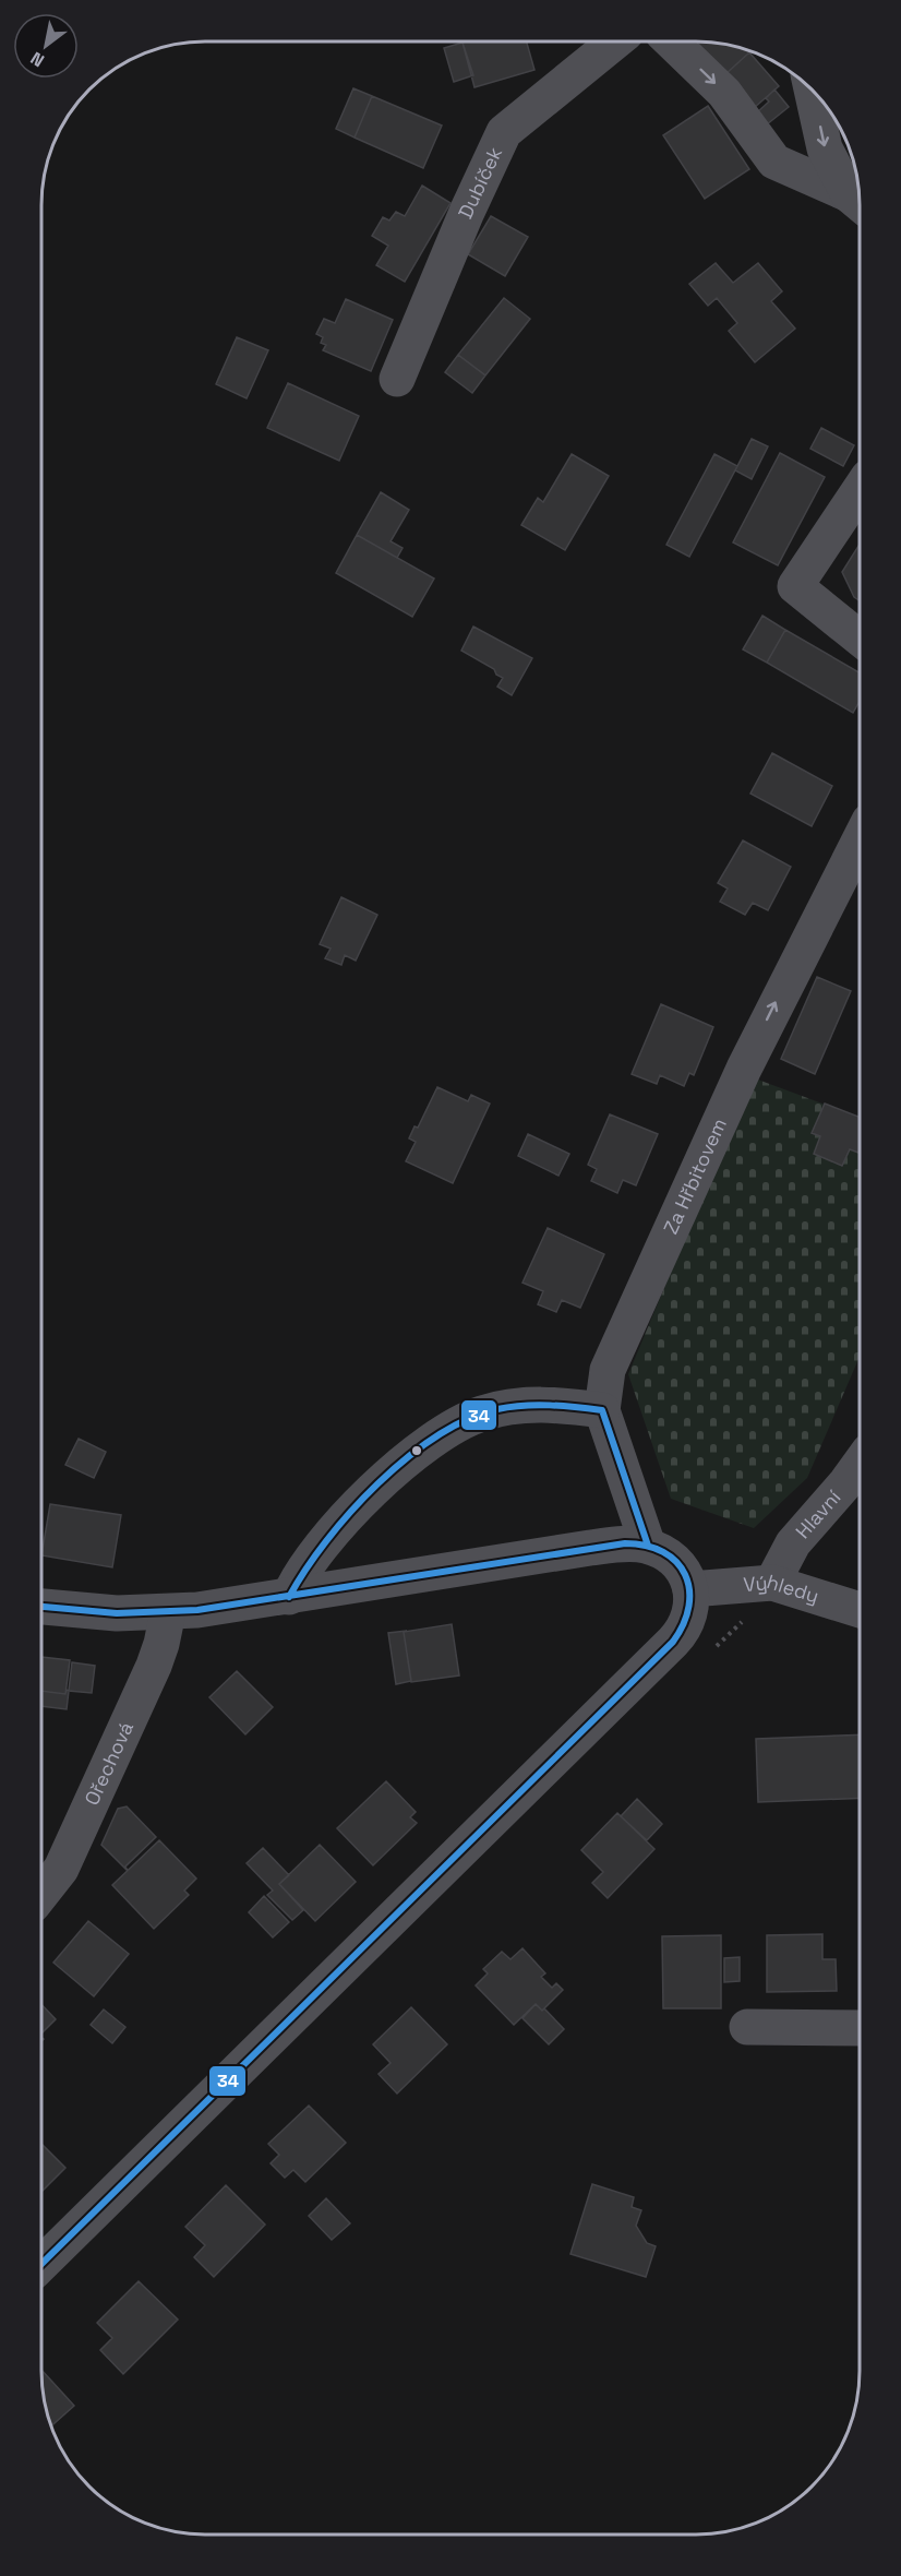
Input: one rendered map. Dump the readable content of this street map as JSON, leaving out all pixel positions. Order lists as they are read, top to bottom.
{
  "streets": {
    "street": [
      "Dubíček",
      "Za Hřbitovem",
      "Hlavní",
      "Výhledy",
      "Ořechová"
    ]
  },
  "crossings": [
    ["Hlavní", "Výhledy"]
  ],
  "one_way": ["Za Hřbitovem"],
  "lines": ["transit line 34"],
  "north": "bottom left"
}
